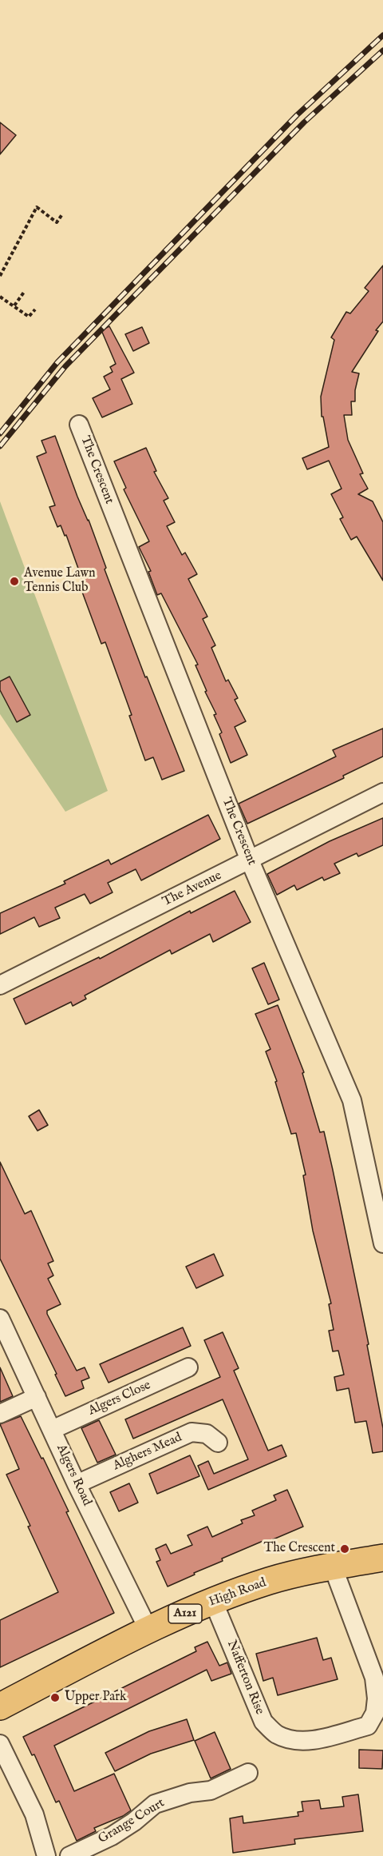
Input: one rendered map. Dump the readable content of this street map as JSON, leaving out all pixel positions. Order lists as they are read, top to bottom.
{
  "streets": {
    "main road": ["High Road", "A121"],
    "street": [
      "The Crescent",
      "The Avenue",
      "Algers Close",
      "Alghers Mead",
      "Algers Road",
      "Nafferton Rise",
      "Grange Court"
    ]
  },
  "crossings": [
    ["The Crescent", "The Avenue"],
    ["Algers Close", "Algers Road"],
    ["Alghers Mead", "Algers Road"],
    ["Algers Road", "High Road"],
    ["High Road", "Nafferton Rise"]
  ],
  "places": ["Avenue Lawn Tennis Club", "The Crescent", "Upper Park"]
}
